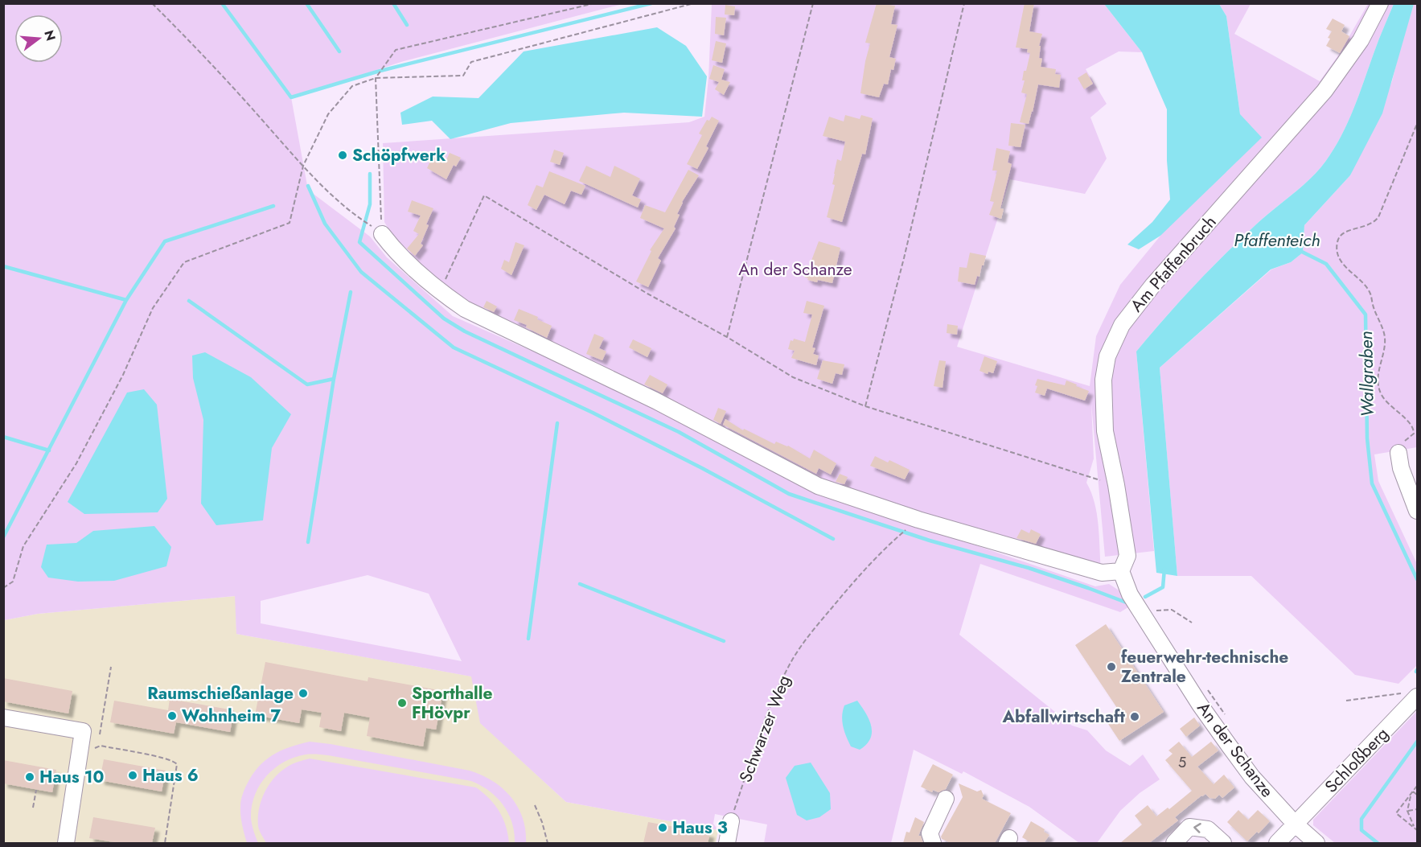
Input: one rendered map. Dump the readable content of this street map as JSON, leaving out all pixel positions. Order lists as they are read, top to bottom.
{
  "streets": {
    "street": ["Am Pfaffenbruch", "An der Schanze", "Schloßberg"],
    "path": ["Schwarzer Weg"]
  },
  "crossings": [
    ["Am Pfaffenbruch", "An der Schanze"],
    ["An der Schanze", "Schloßberg"]
  ],
  "water": ["Pfaffenteich", "Wallgraben"],
  "parks": ["An der Schanze"],
  "places": [
    "Schöpfwerk",
    "feuerwehr-technische Zentrale",
    "Raumschießanlage",
    "Sporthalle FHövpr",
    "Wohnheim 7",
    "Abfallwirtschaft",
    "Haus 6",
    "Haus 10",
    "Haus 3"
  ],
  "house_numbers": ["5"],
  "north": "right"
}
